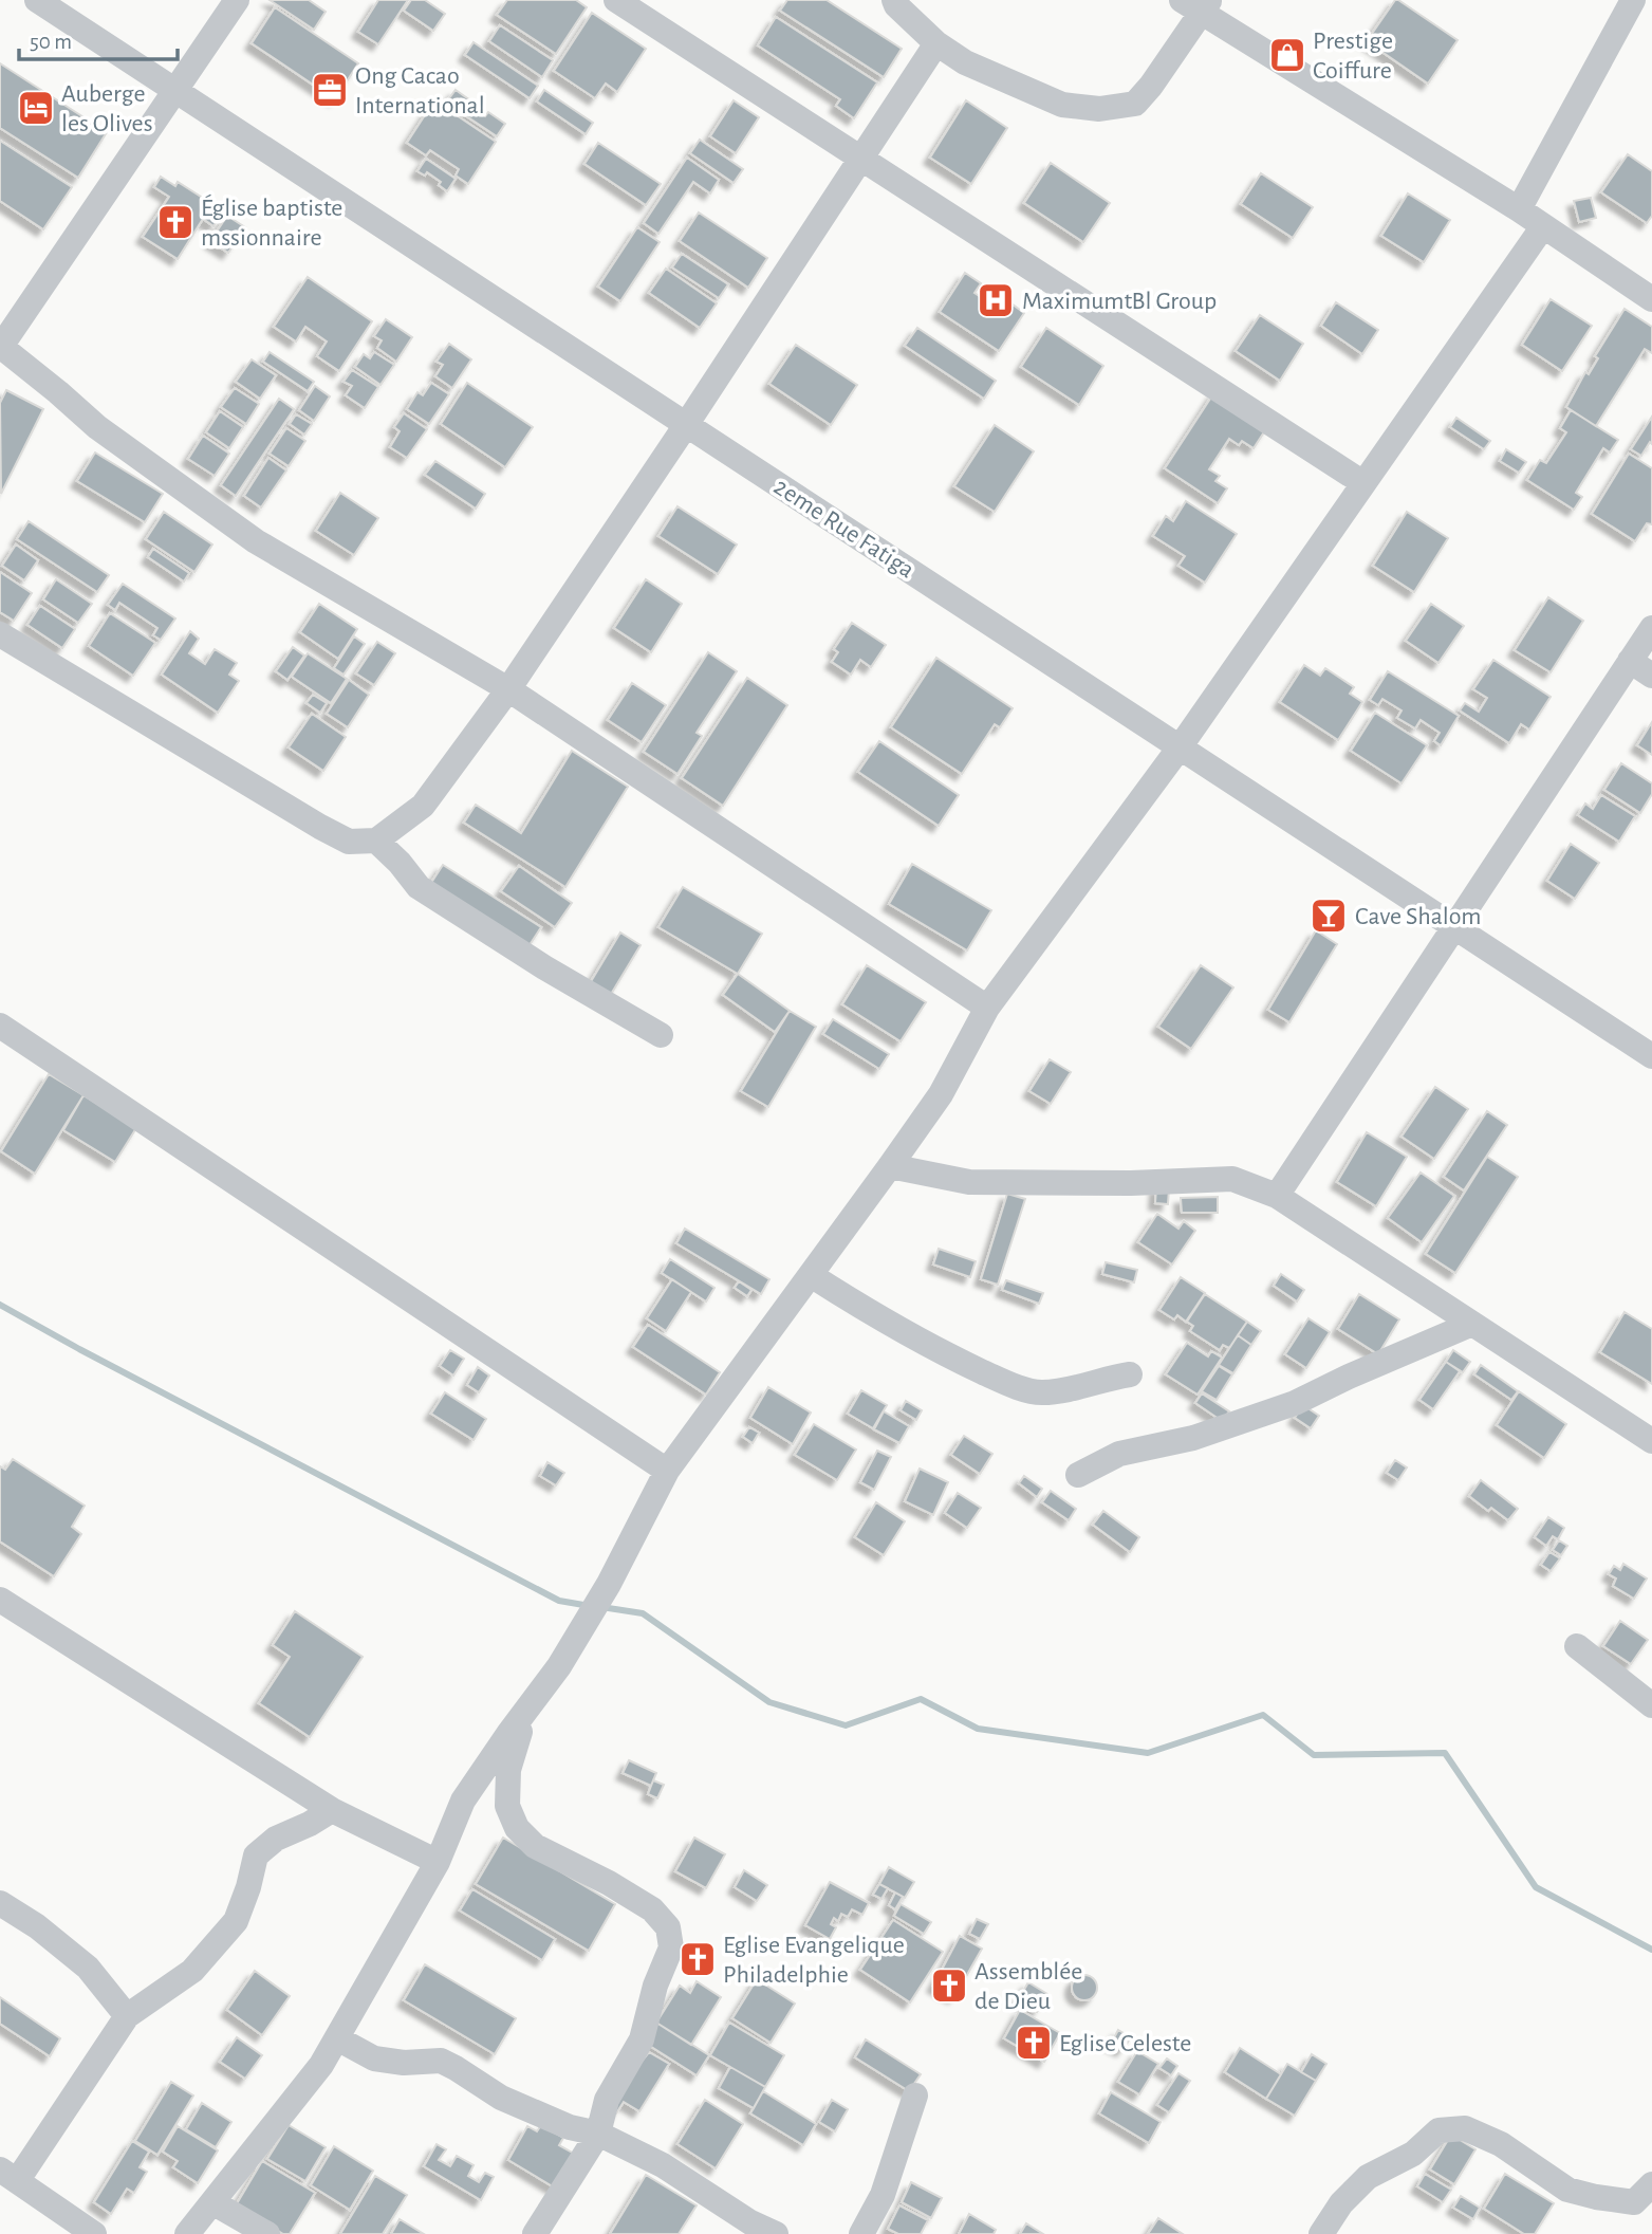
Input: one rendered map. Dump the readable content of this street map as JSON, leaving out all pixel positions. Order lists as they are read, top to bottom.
{
  "streets": {
    "street": ["2eme Rue Fatiga"]
  },
  "places": {
    "shop": ["Prestige Coiffure"],
    "office": ["Ong Cacao International"],
    "hotel": ["Auberge les Olives"],
    "church": [
      "Église baptiste mssionnaire",
      "Eglise Evangelique Philadelphie",
      "Assemblée de Dieu",
      "Eglise Celeste"
    ],
    "hospital": ["MaximumtBl Group"],
    "bar": ["Cave Shalom"]
  },
  "scale_bar": "50 m"
}
